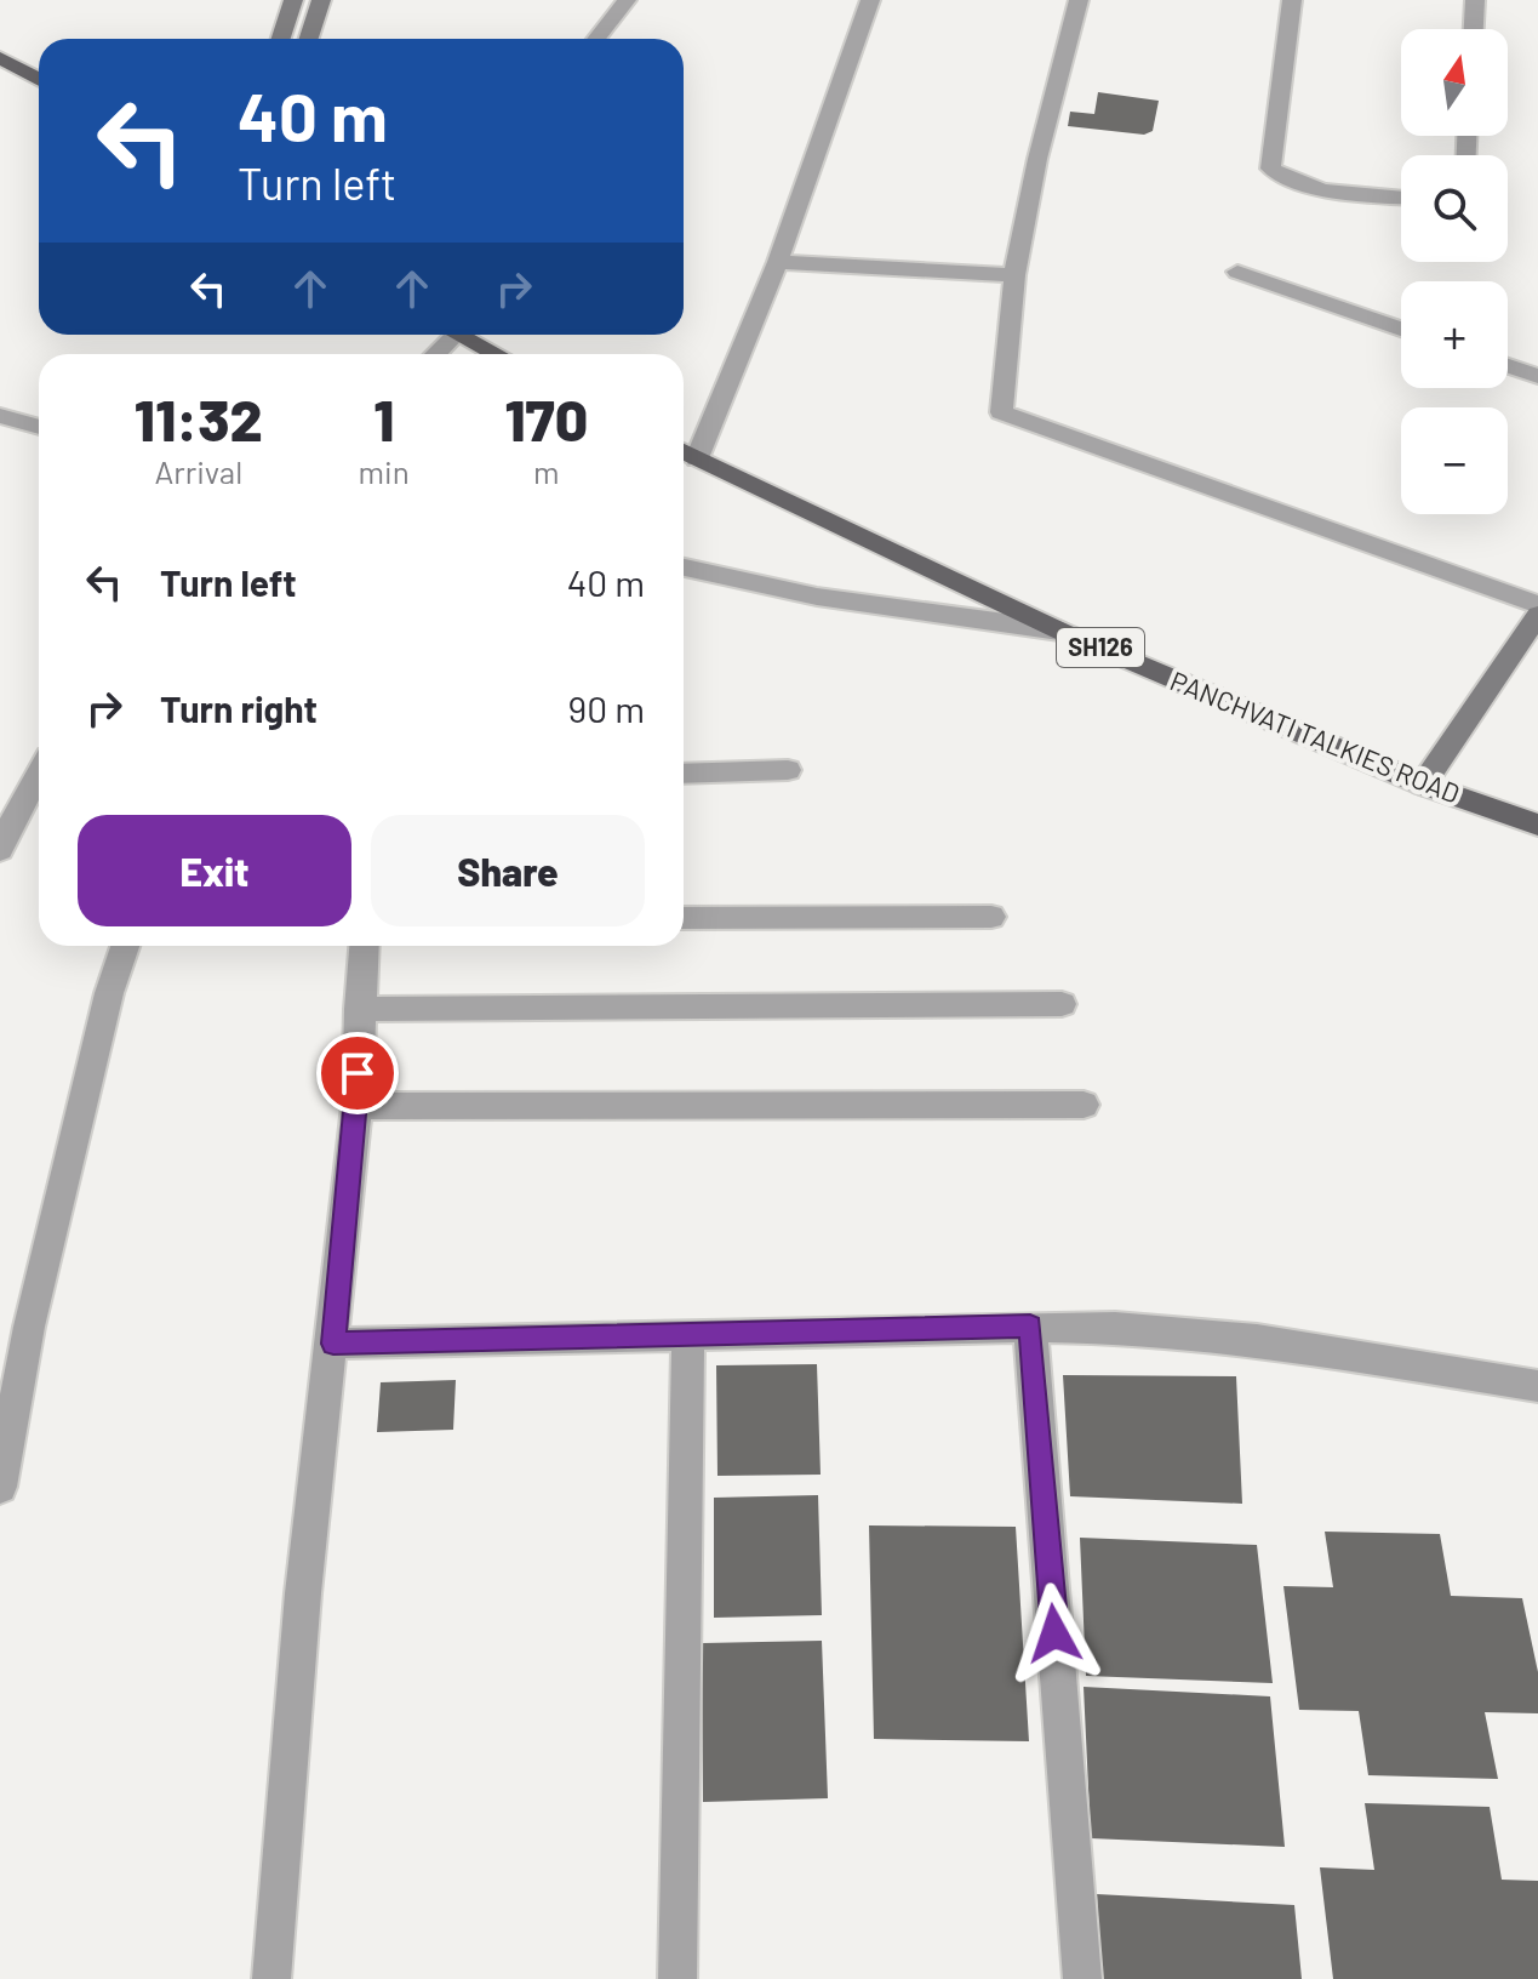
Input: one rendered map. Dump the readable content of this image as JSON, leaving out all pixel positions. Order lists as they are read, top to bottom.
{
  "streets": {
    "main road": ["SH126", "PANCHVATI TALKIES ROAD"]
  },
  "north": "top",
  "page": {
    "map_buttons": ["+", "−"],
    "turn": ["40 m", "Turn left"],
    "eta": [
      "11:32",
      "Arrival",
      "1",
      "min",
      "170",
      "m"
    ],
    "list": [
      {
        "name": "Turn left",
        "value": "40 m"
      },
      {
        "name": "Turn right",
        "value": "90 m"
      }
    ],
    "buttons": ["Exit", "Share"]
  }
}
